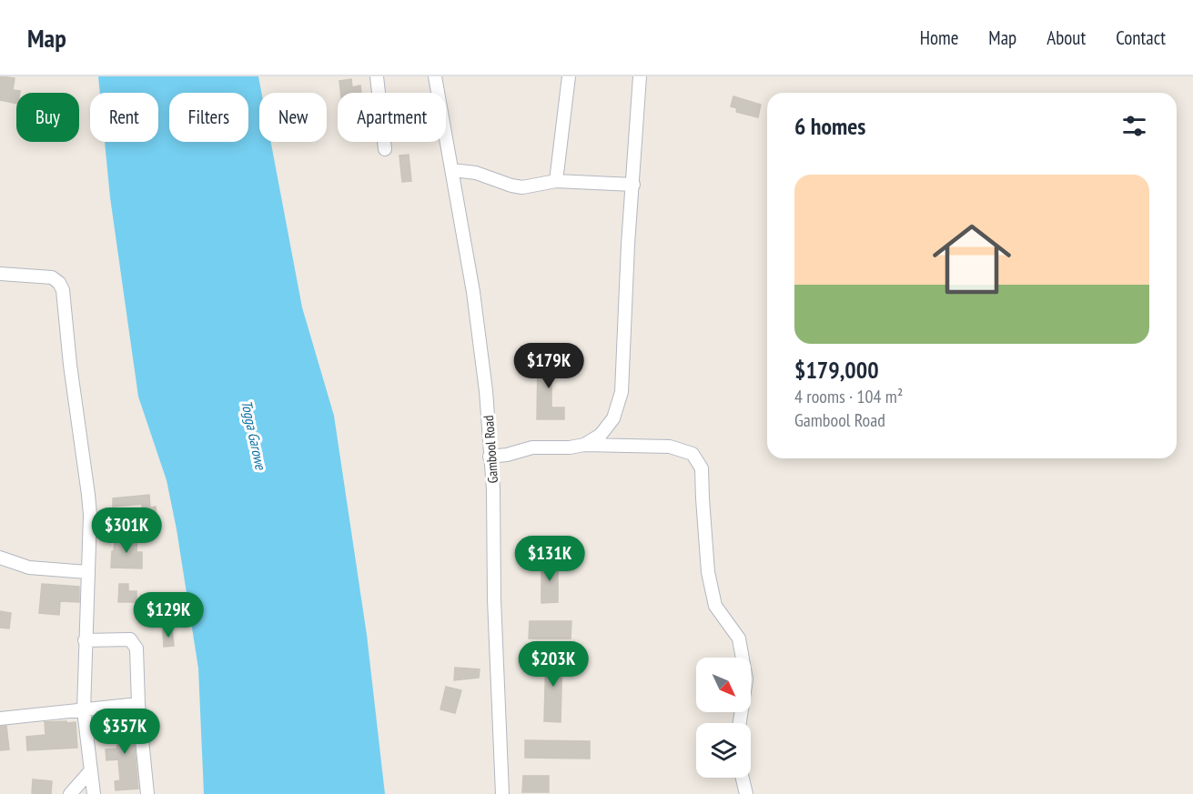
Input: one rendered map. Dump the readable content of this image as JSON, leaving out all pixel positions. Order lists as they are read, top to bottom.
{
  "streets": {
    "street": ["Gambool Road"]
  },
  "water": ["Togga Garowe"],
  "north": "bottom right",
  "page": {
    "header": "Map",
    "nav": [
      "Home",
      "Map",
      "About",
      "Contact"
    ],
    "chip": [
      "Buy",
      "Rent",
      "Filters",
      "New",
      "Apartment"
    ],
    "heading": "6 homes",
    "list": [
      {
        "name": "$179,000",
        "note": "4 rooms · 104 m² · Gambool Road"
      }
    ],
    "price": [
      "$179K",
      "$301K",
      "$131K",
      "$129K",
      "$203K",
      "$357K"
    ]
  }
}
